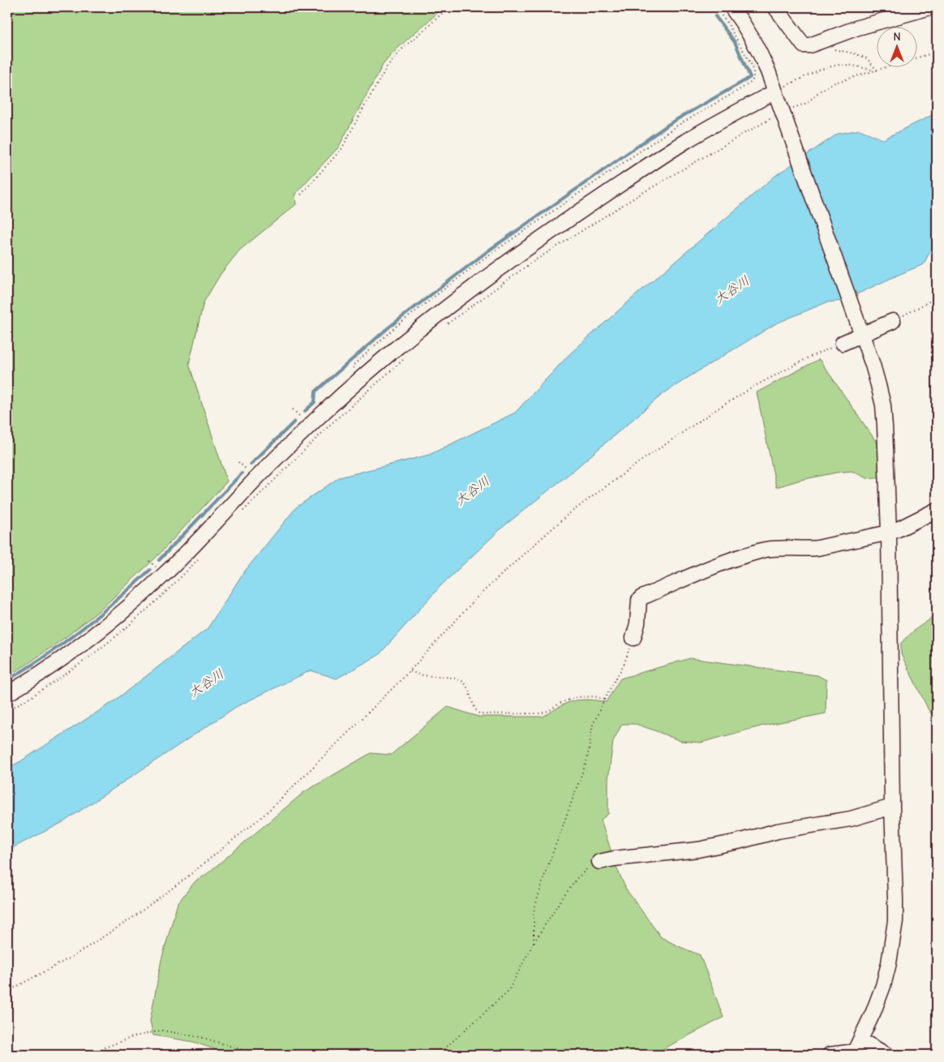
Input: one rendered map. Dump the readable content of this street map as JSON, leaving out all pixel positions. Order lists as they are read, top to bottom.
{
  "water": ["大谷川"],
  "north": "top"
}
